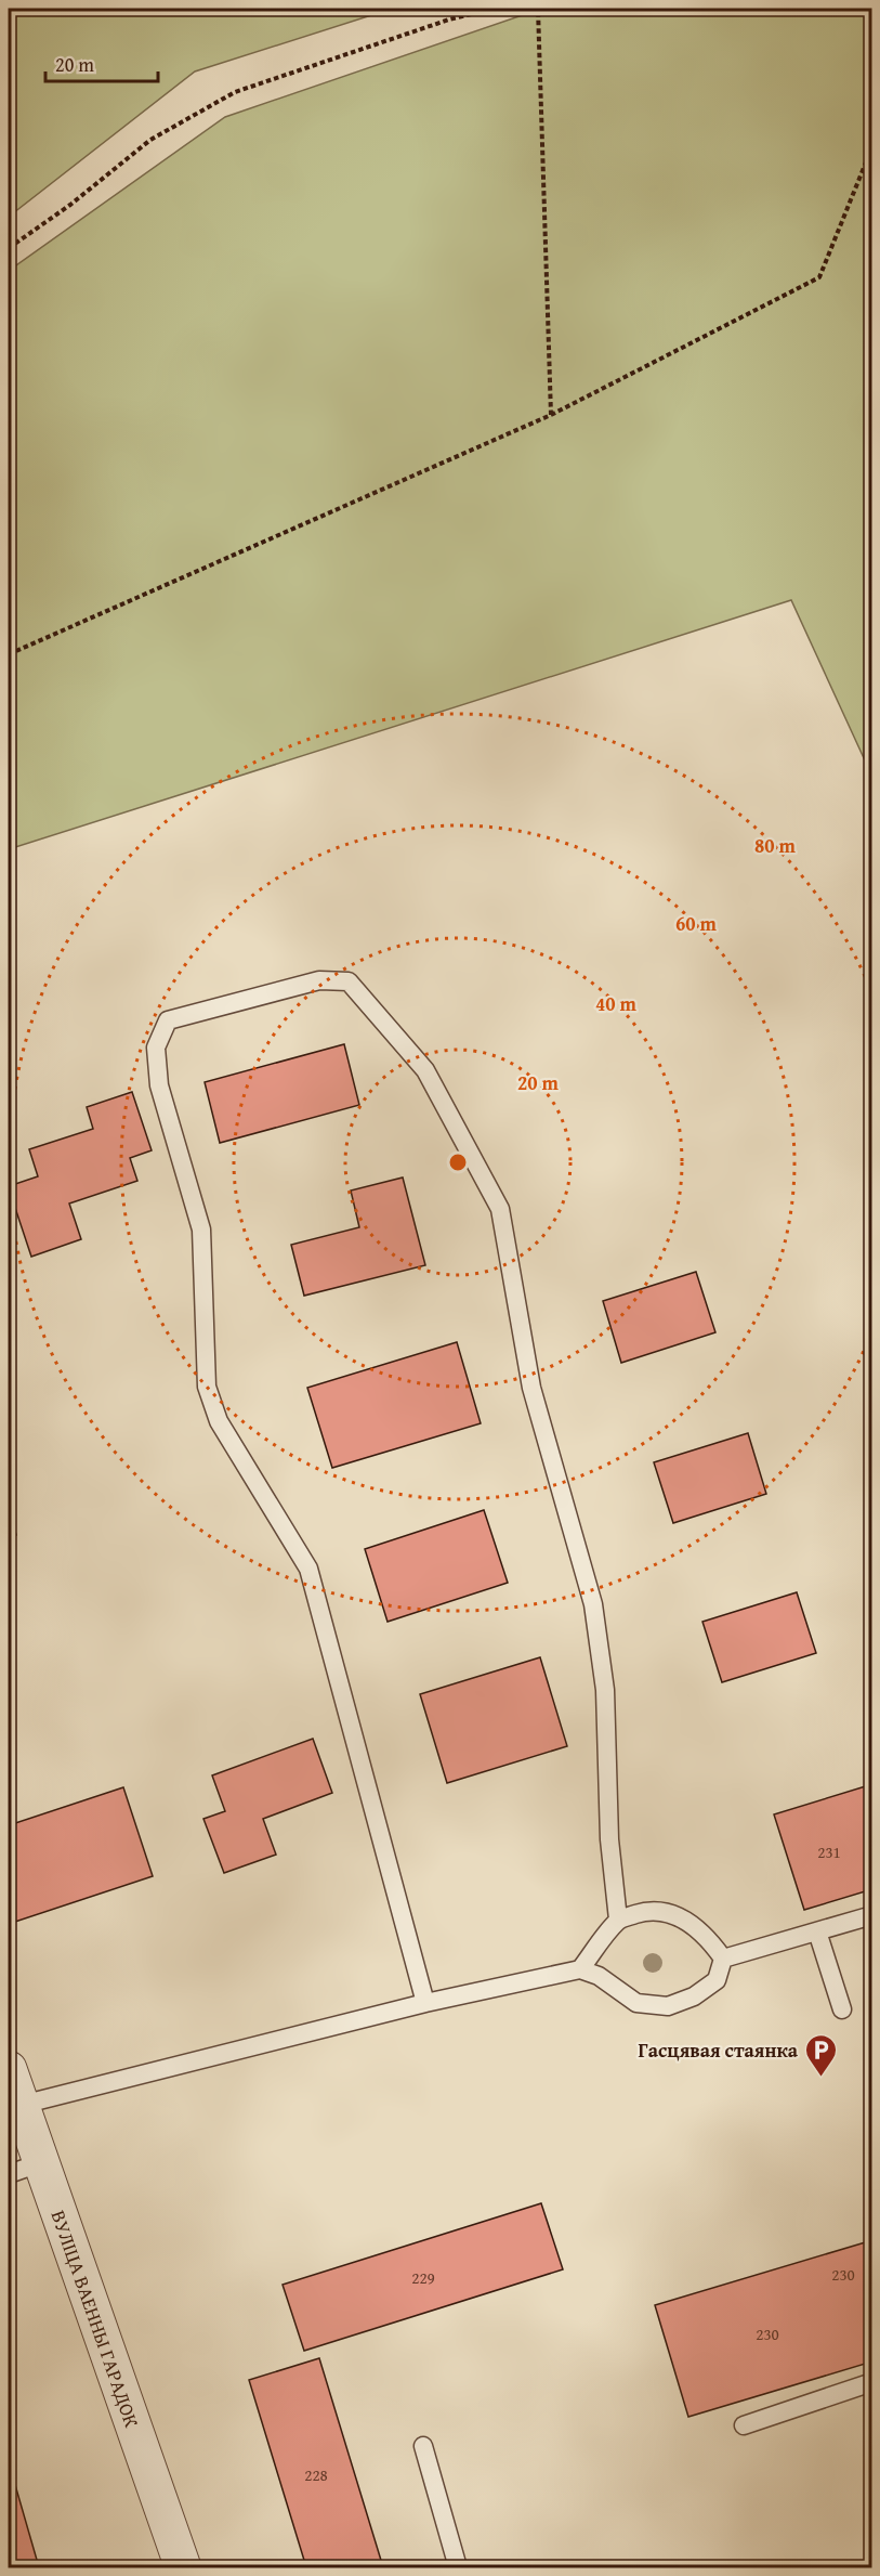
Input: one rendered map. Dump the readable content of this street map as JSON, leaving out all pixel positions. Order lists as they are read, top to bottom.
{
  "streets": {
    "street": ["ВУЛІЦА ВАЕННЫ ГАРАДОК"]
  },
  "places": {
    "parking": ["Гасцявая стаянка"]
  },
  "house_numbers": [
    "231",
    "230",
    "229",
    "230",
    "228"
  ],
  "scale_bar": "20 m",
  "rings": [
    "80 m",
    "60 m",
    "40 m",
    "20 m"
  ]
}
